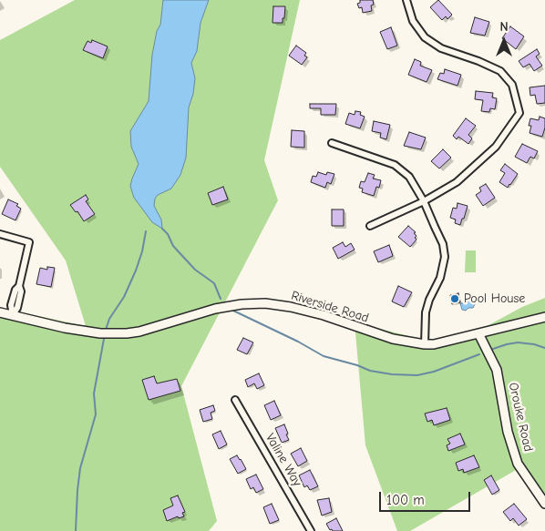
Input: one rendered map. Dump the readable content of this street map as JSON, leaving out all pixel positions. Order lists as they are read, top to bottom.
{
  "streets": {
    "street": ["Riverside Road", "Orouke Road", "Valine Way"]
  },
  "crossings": [
    ["Riverside Road", "Orouke Road"]
  ],
  "places": ["Pool House"],
  "scale_bar": "100 m",
  "north": "top"
}
